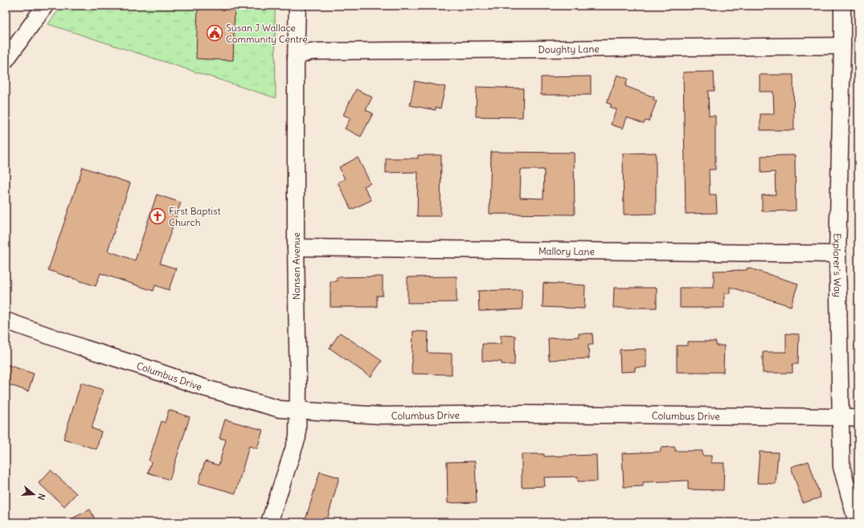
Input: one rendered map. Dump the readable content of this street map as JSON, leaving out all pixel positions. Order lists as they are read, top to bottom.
{
  "streets": {
    "street": [
      "Doughty Lane",
      "Mallory Lane",
      "Explorer's Way",
      "Nansen Avenue",
      "Columbus Drive"
    ]
  },
  "crossings": [
    ["Doughty Lane", "Explorer's Way"],
    ["Doughty Lane", "Nansen Avenue"],
    ["Mallory Lane", "Explorer's Way"],
    ["Mallory Lane", "Nansen Avenue"],
    ["Explorer's Way", "Columbus Drive"],
    ["Nansen Avenue", "Columbus Drive"]
  ],
  "places": {
    "public building": ["Susan J Wallace Community Centre"],
    "church": ["First Baptist Church"]
  },
  "north": "right"
}
